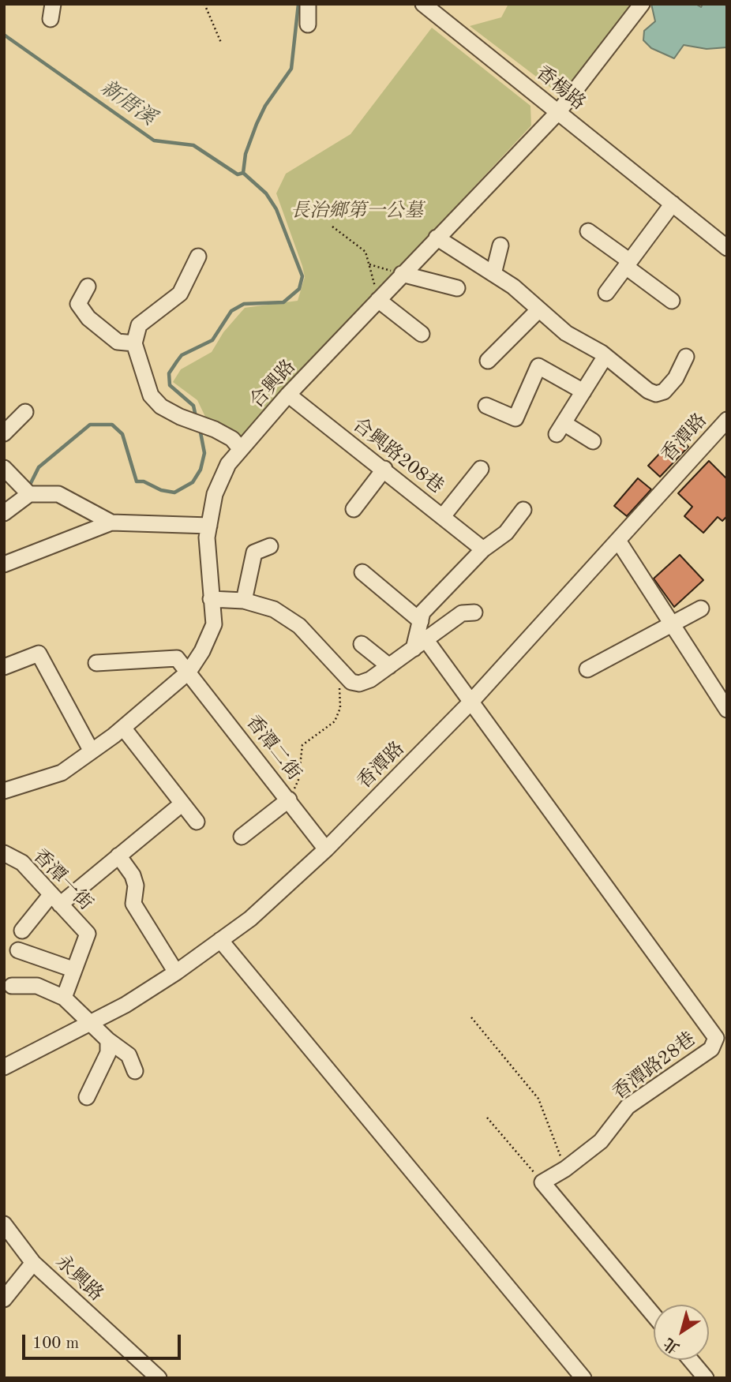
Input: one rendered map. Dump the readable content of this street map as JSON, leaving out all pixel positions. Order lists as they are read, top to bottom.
{
  "streets": {
    "street": [
      "香楊路",
      "合興路",
      "香潭路",
      "合興路208巷",
      "香潭二街",
      "香潭一街",
      "香潭路28巷",
      "永興路"
    ]
  },
  "crossings": [
    ["香楊路", "合興路"],
    ["合興路", "合興路208巷"],
    ["合興路", "香潭二街"],
    ["香潭路", "香潭二街"],
    ["香潭路", "香潭路28巷"]
  ],
  "water": ["新厝溪"],
  "parks": ["長治鄉第一公墓"],
  "scale_bar": "100 m",
  "north": "bottom left"
}
